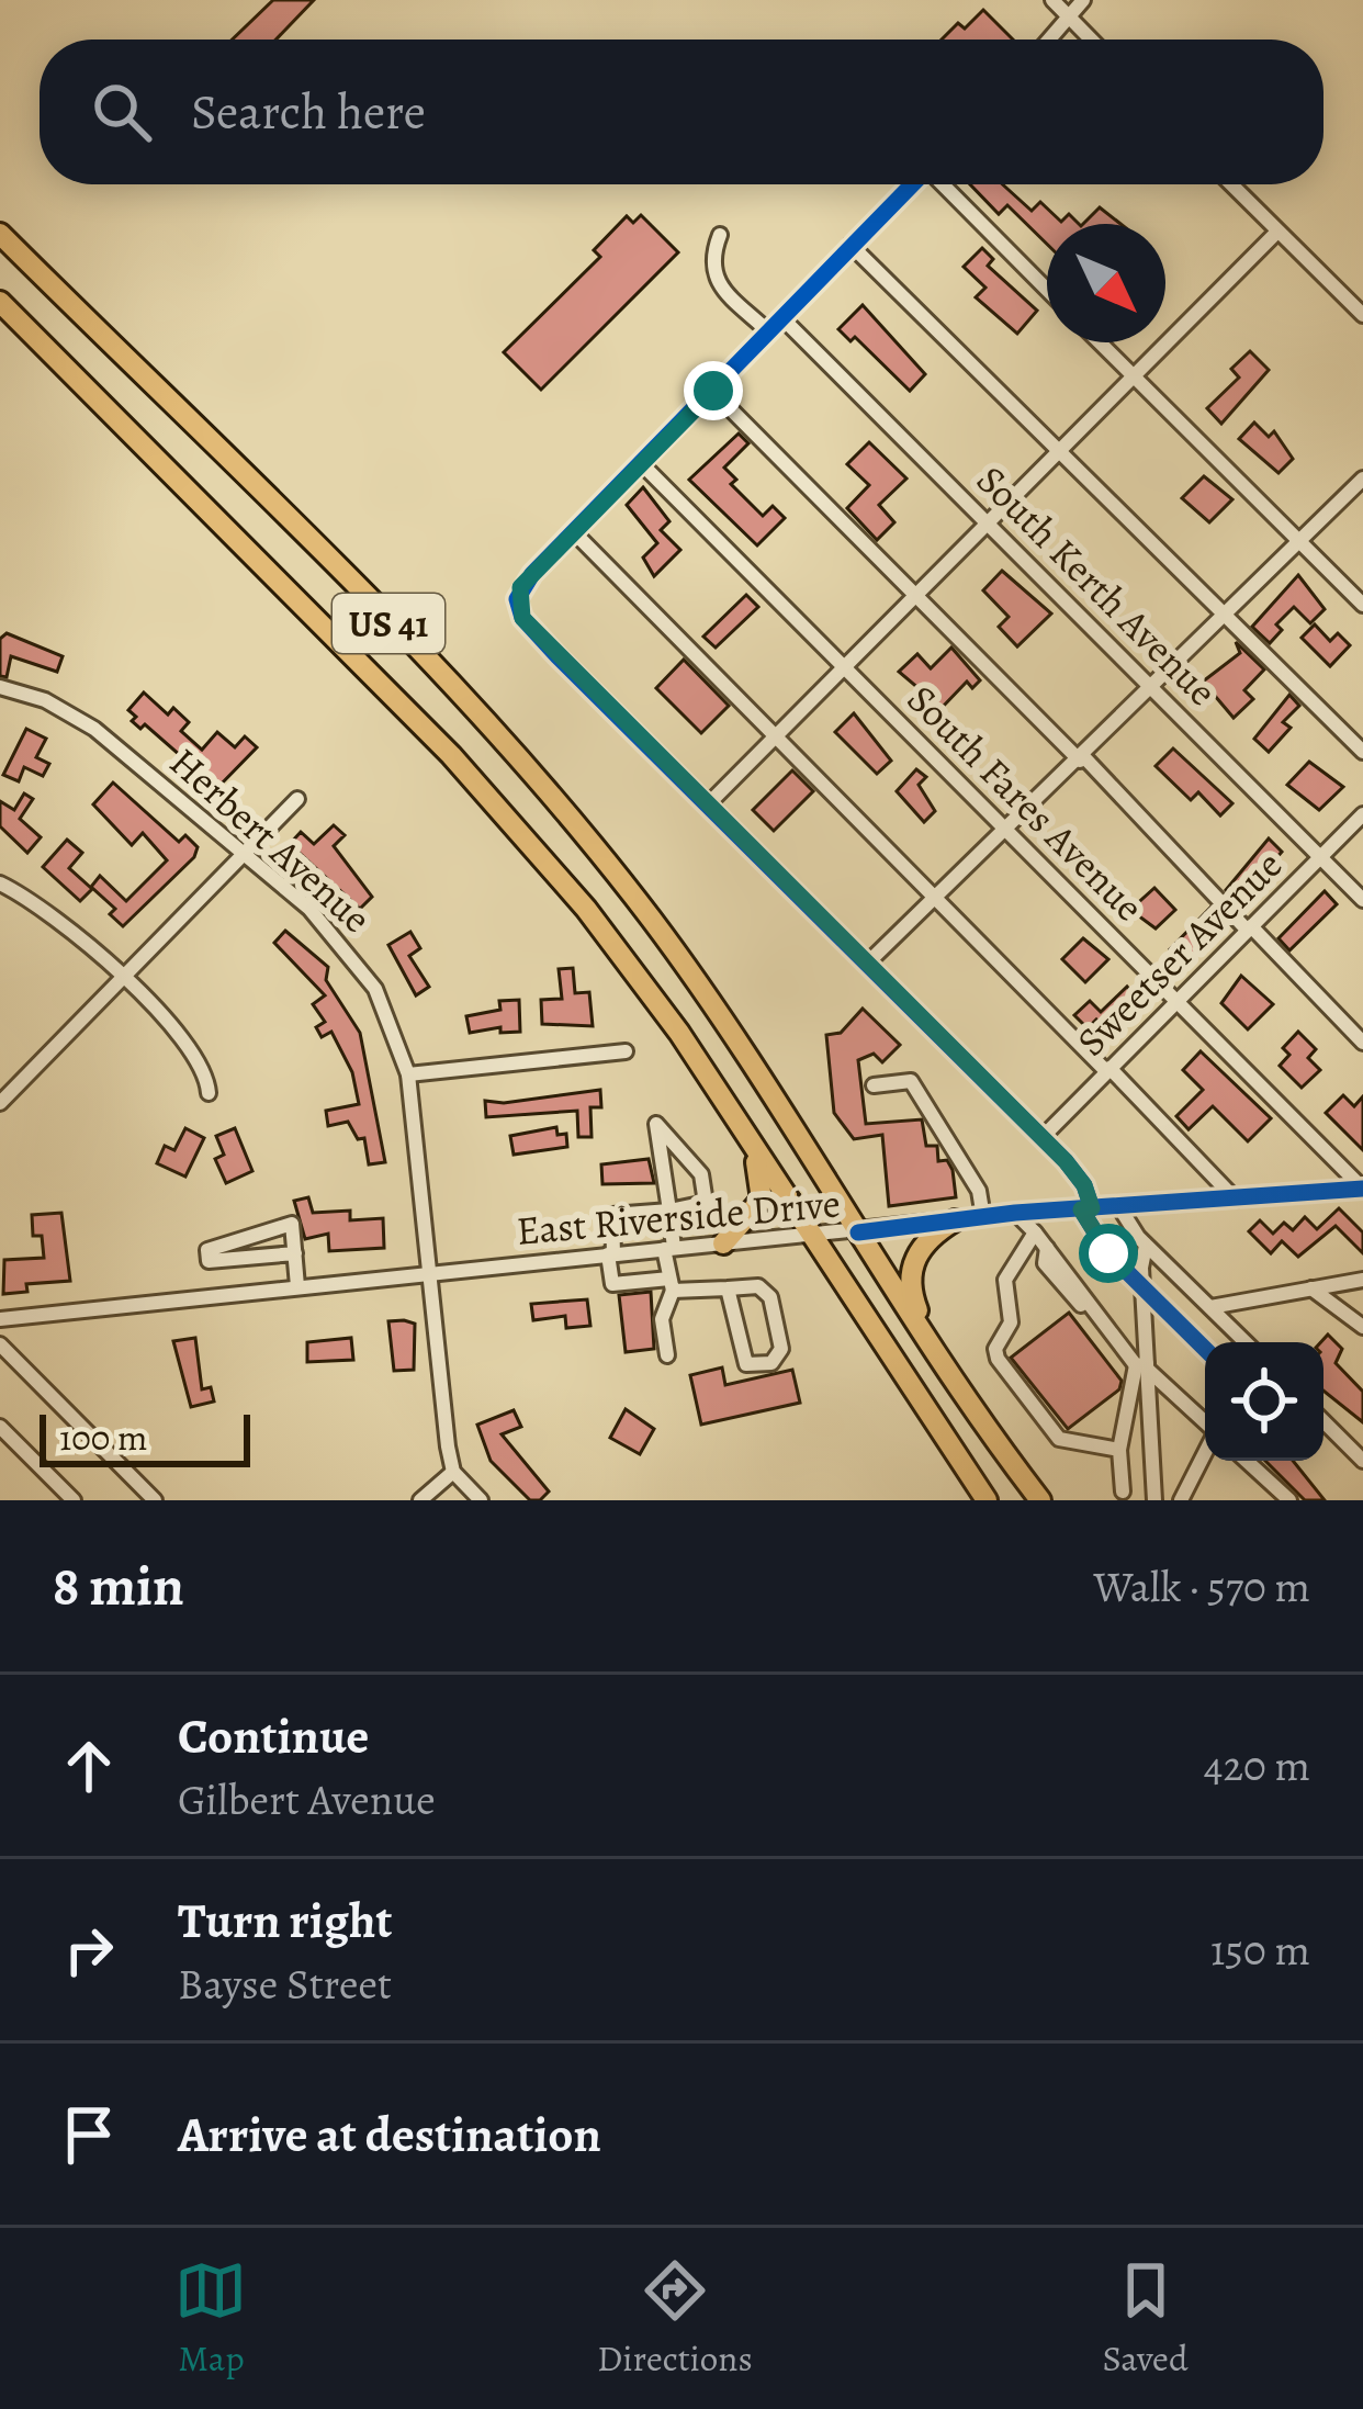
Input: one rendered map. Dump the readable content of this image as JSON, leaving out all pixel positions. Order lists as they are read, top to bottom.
{
  "streets": {
    "highway": ["US 41"],
    "street": [
      "South Kerth Avenue",
      "South Fares Avenue",
      "Herbert Avenue",
      "Sweetser Avenue",
      "East Riverside Drive"
    ]
  },
  "crossings": [
    ["South Kerth Avenue", "Sweetser Avenue"],
    ["US 41", "East Riverside Drive"],
    ["South Fares Avenue", "Sweetser Avenue"],
    ["South Fares Avenue", "East Riverside Drive"],
    ["Herbert Avenue", "East Riverside Drive"]
  ],
  "scale_bar": "100 m",
  "north": "bottom right",
  "page": {
    "search": "Search here",
    "scale": "100 m",
    "heading": ["8 min", "Walk · 570 m"],
    "list": [
      ["Continue", "Gilbert Avenue", "420 m"],
      ["Turn right", "Bayse Street", "150 m"],
      "Arrive at destination"
    ],
    "nav": ["Map", "Directions", "Saved"]
  }
}
